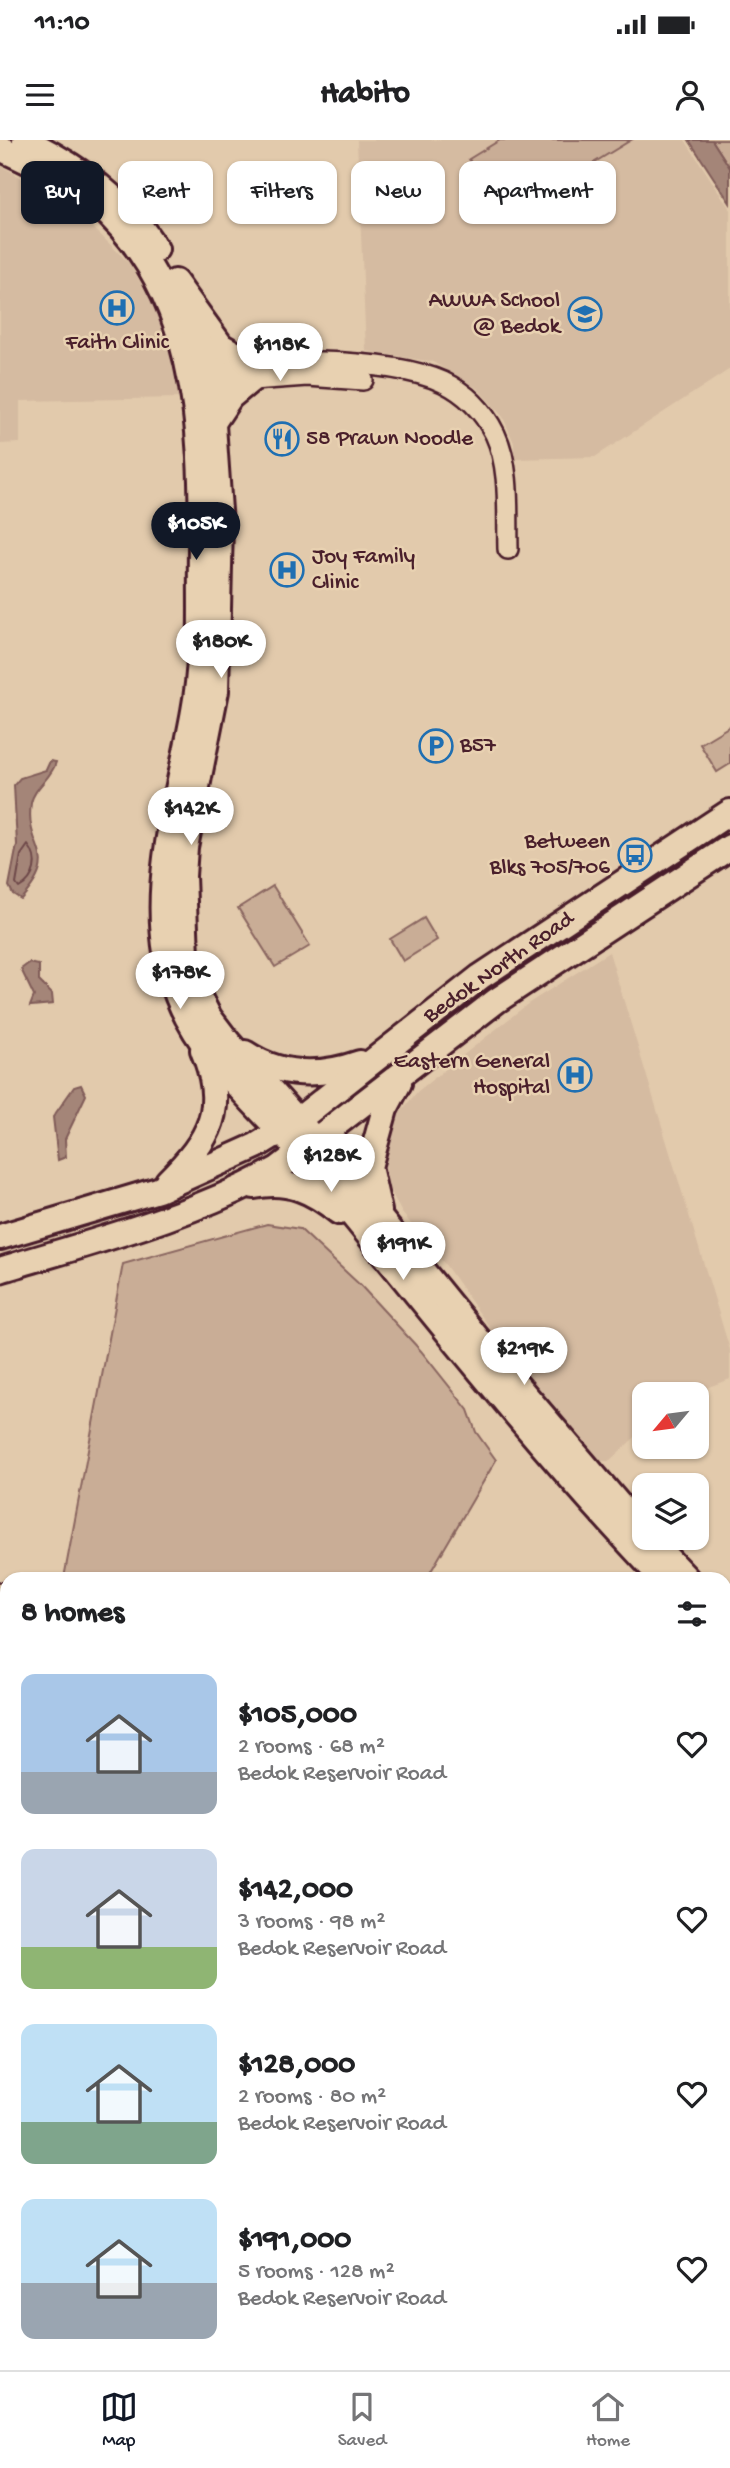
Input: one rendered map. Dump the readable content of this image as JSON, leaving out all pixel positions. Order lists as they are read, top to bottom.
{
  "streets": {
    "main road": ["Bedok North Road"]
  },
  "places": {
    "hospital": ["Faith Clinic", "Joy Family Clinic", "Eastern General Hospital"],
    "school or university": ["AWWA School @ Bedok"],
    "restaurant": ["58 Prawn Noodle"],
    "parking": ["B57"],
    "bus stop": ["Between Blks 705/706"]
  },
  "north": "bottom left",
  "page": {
    "status": "11:10",
    "header": "Habito",
    "chip": [
      "Buy",
      "Rent",
      "Filters",
      "New",
      "Apartment"
    ],
    "price": [
      "$118K",
      "$105K",
      "$180K",
      "$142K",
      "$178K",
      "$128K",
      "$191K",
      "$219K"
    ],
    "heading": "8 homes",
    "list": [
      {
        "name": "$105,000",
        "note": "2 rooms · 68 m² · Bedok Reservoir Road"
      },
      {
        "name": "$142,000",
        "note": "3 rooms · 98 m² · Bedok Reservoir Road"
      },
      {
        "name": "$128,000",
        "note": "2 rooms · 80 m² · Bedok Reservoir Road"
      },
      {
        "name": "$191,000",
        "note": "5 rooms · 128 m² · Bedok Reservoir Road"
      }
    ],
    "tabs": ["Map", "Saved", "Home"]
  }
}
